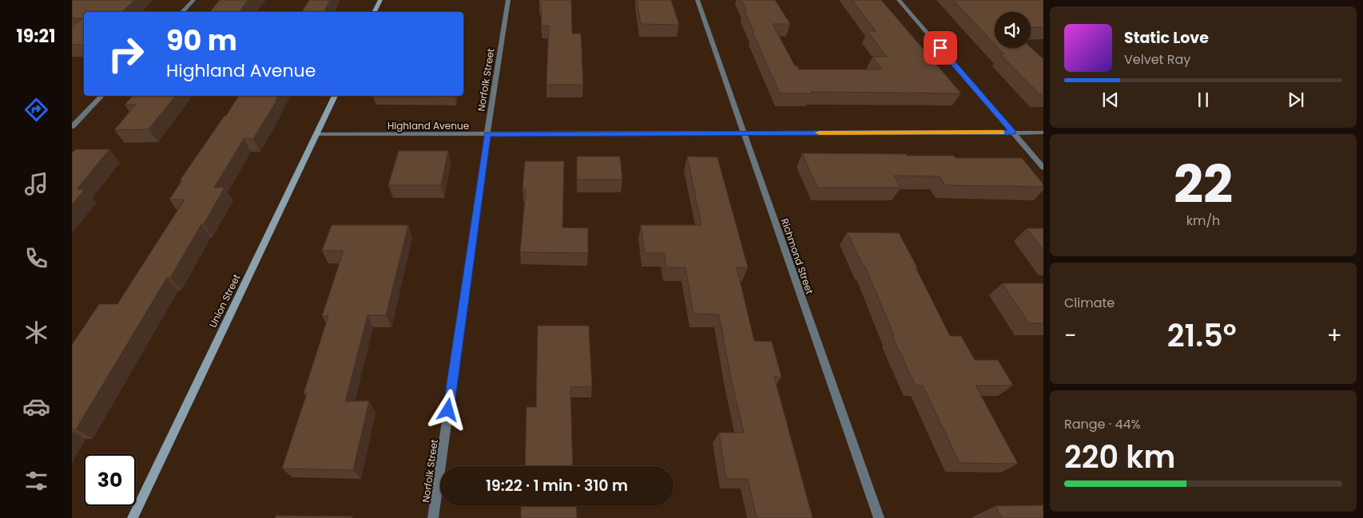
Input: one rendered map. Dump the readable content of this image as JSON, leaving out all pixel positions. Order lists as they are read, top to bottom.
{
  "streets": {
    "street": [
      "Norfolk Street",
      "Highland Avenue",
      "Richmond Street",
      "Union Street"
    ]
  },
  "crossings": [
    ["Norfolk Street", "Highland Avenue"],
    ["Highland Avenue", "Richmond Street"],
    ["Highland Avenue", "Union Street"]
  ],
  "page": {
    "tabs": "19:21",
    "turn": ["90 m", "Highland Avenue"],
    "song": ["Static Love", "Velvet Ray"],
    "tile": [
      ["22", "km/h"],
      "Climate",
      ["Range · 44%", "220 km"]
    ],
    "heat": ["−", "21.5°", "+"],
    "limit": "30",
    "trip": "19:22 · 1 min · 310 m"
  }
}
